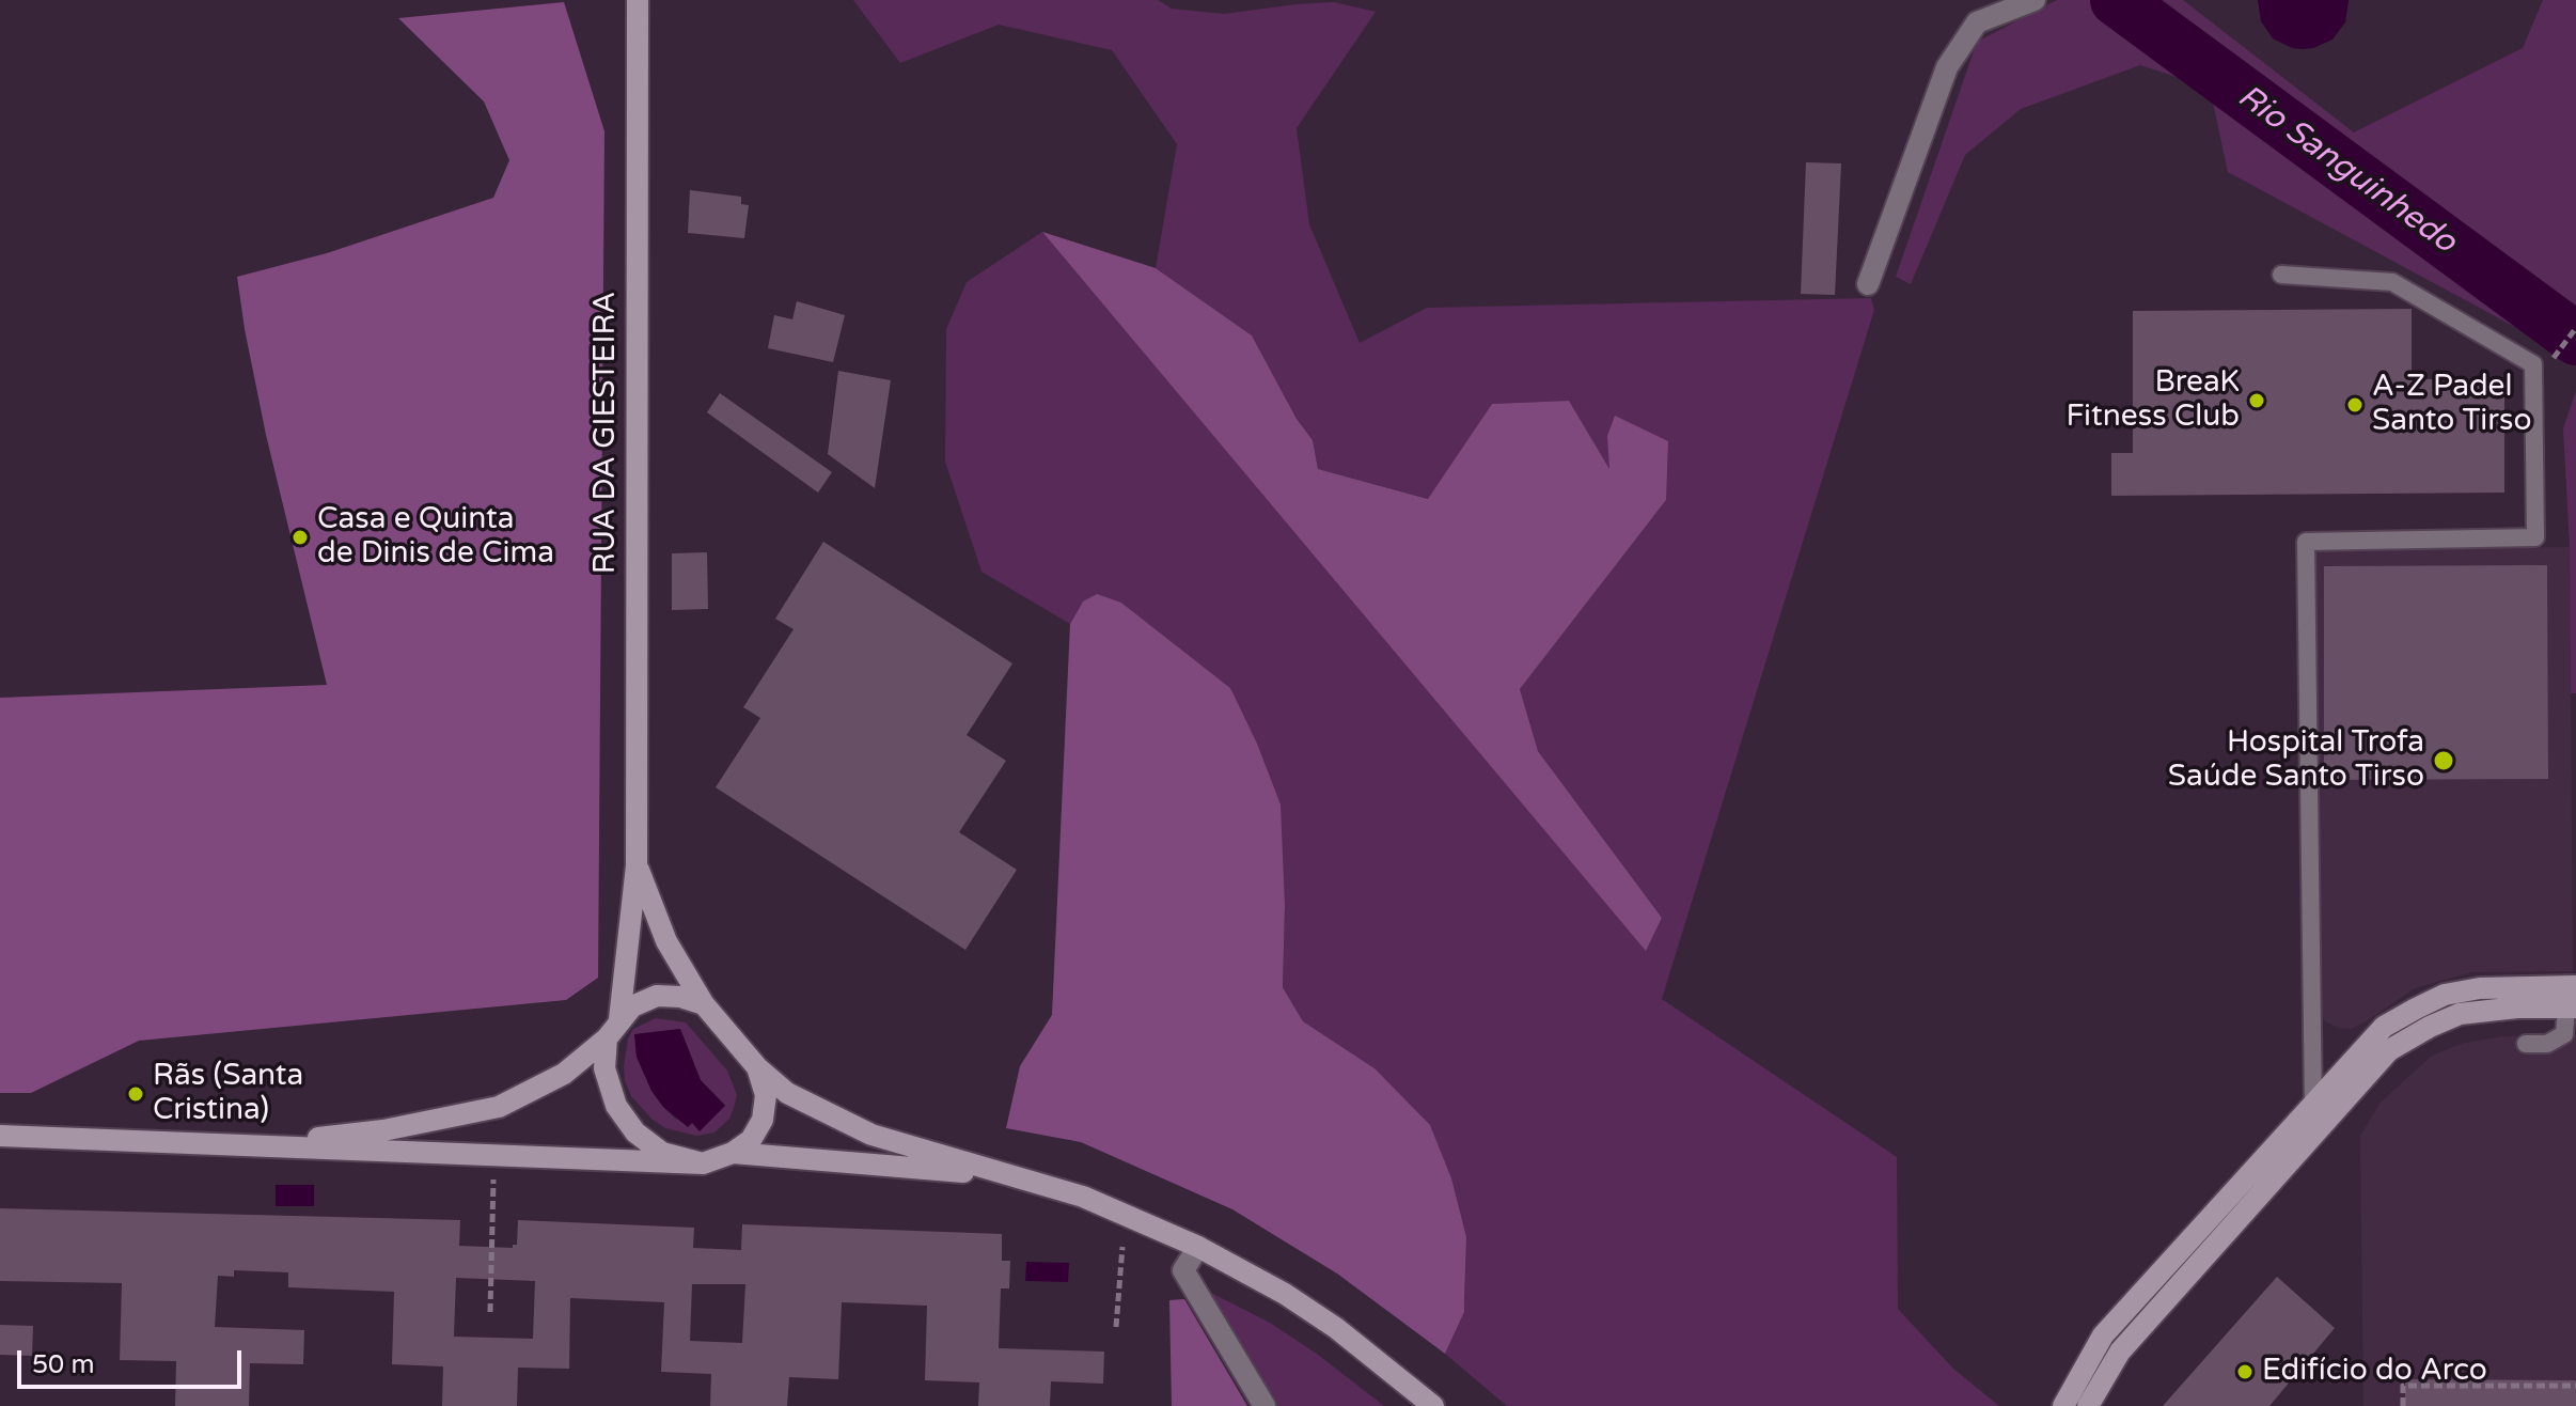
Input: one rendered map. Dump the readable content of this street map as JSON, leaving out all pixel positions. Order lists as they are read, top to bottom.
{
  "streets": {
    "main road": ["RUA DA GIESTEIRA"]
  },
  "water": ["Rio Sanguinhedo"],
  "places": [
    "BreaK Fitness Club",
    "A-Z Padel Santo Tirso",
    "Casa e Quinta de Dinis de Cima",
    "Hospital Trofa Saúde Santo Tirso",
    "Rãs (Santa Cristina)",
    "Edifício do Arco"
  ],
  "scale_bar": "50 m"
}
